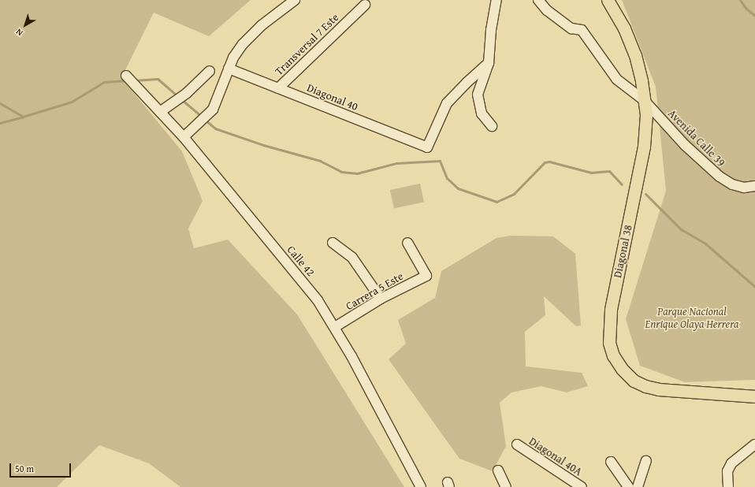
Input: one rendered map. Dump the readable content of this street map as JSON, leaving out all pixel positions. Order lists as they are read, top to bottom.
{
  "streets": {
    "main road": ["Diagonal 38"],
    "street": [
      "Transversal 7 Este",
      "Diagonal 40",
      "Avenida Calle 39",
      "Calle 42",
      "Carrera 5 Este",
      "Diagonal 40A"
    ]
  },
  "crossings": [
    ["Transversal 7 Este", "Diagonal 40"],
    ["Avenida Calle 39", "Diagonal 38"],
    ["Calle 42", "Carrera 5 Este"]
  ],
  "parks": ["Parque Nacional Enrique Olaya Herrera"],
  "scale_bar": "50 m",
  "north": "bottom left"
}
